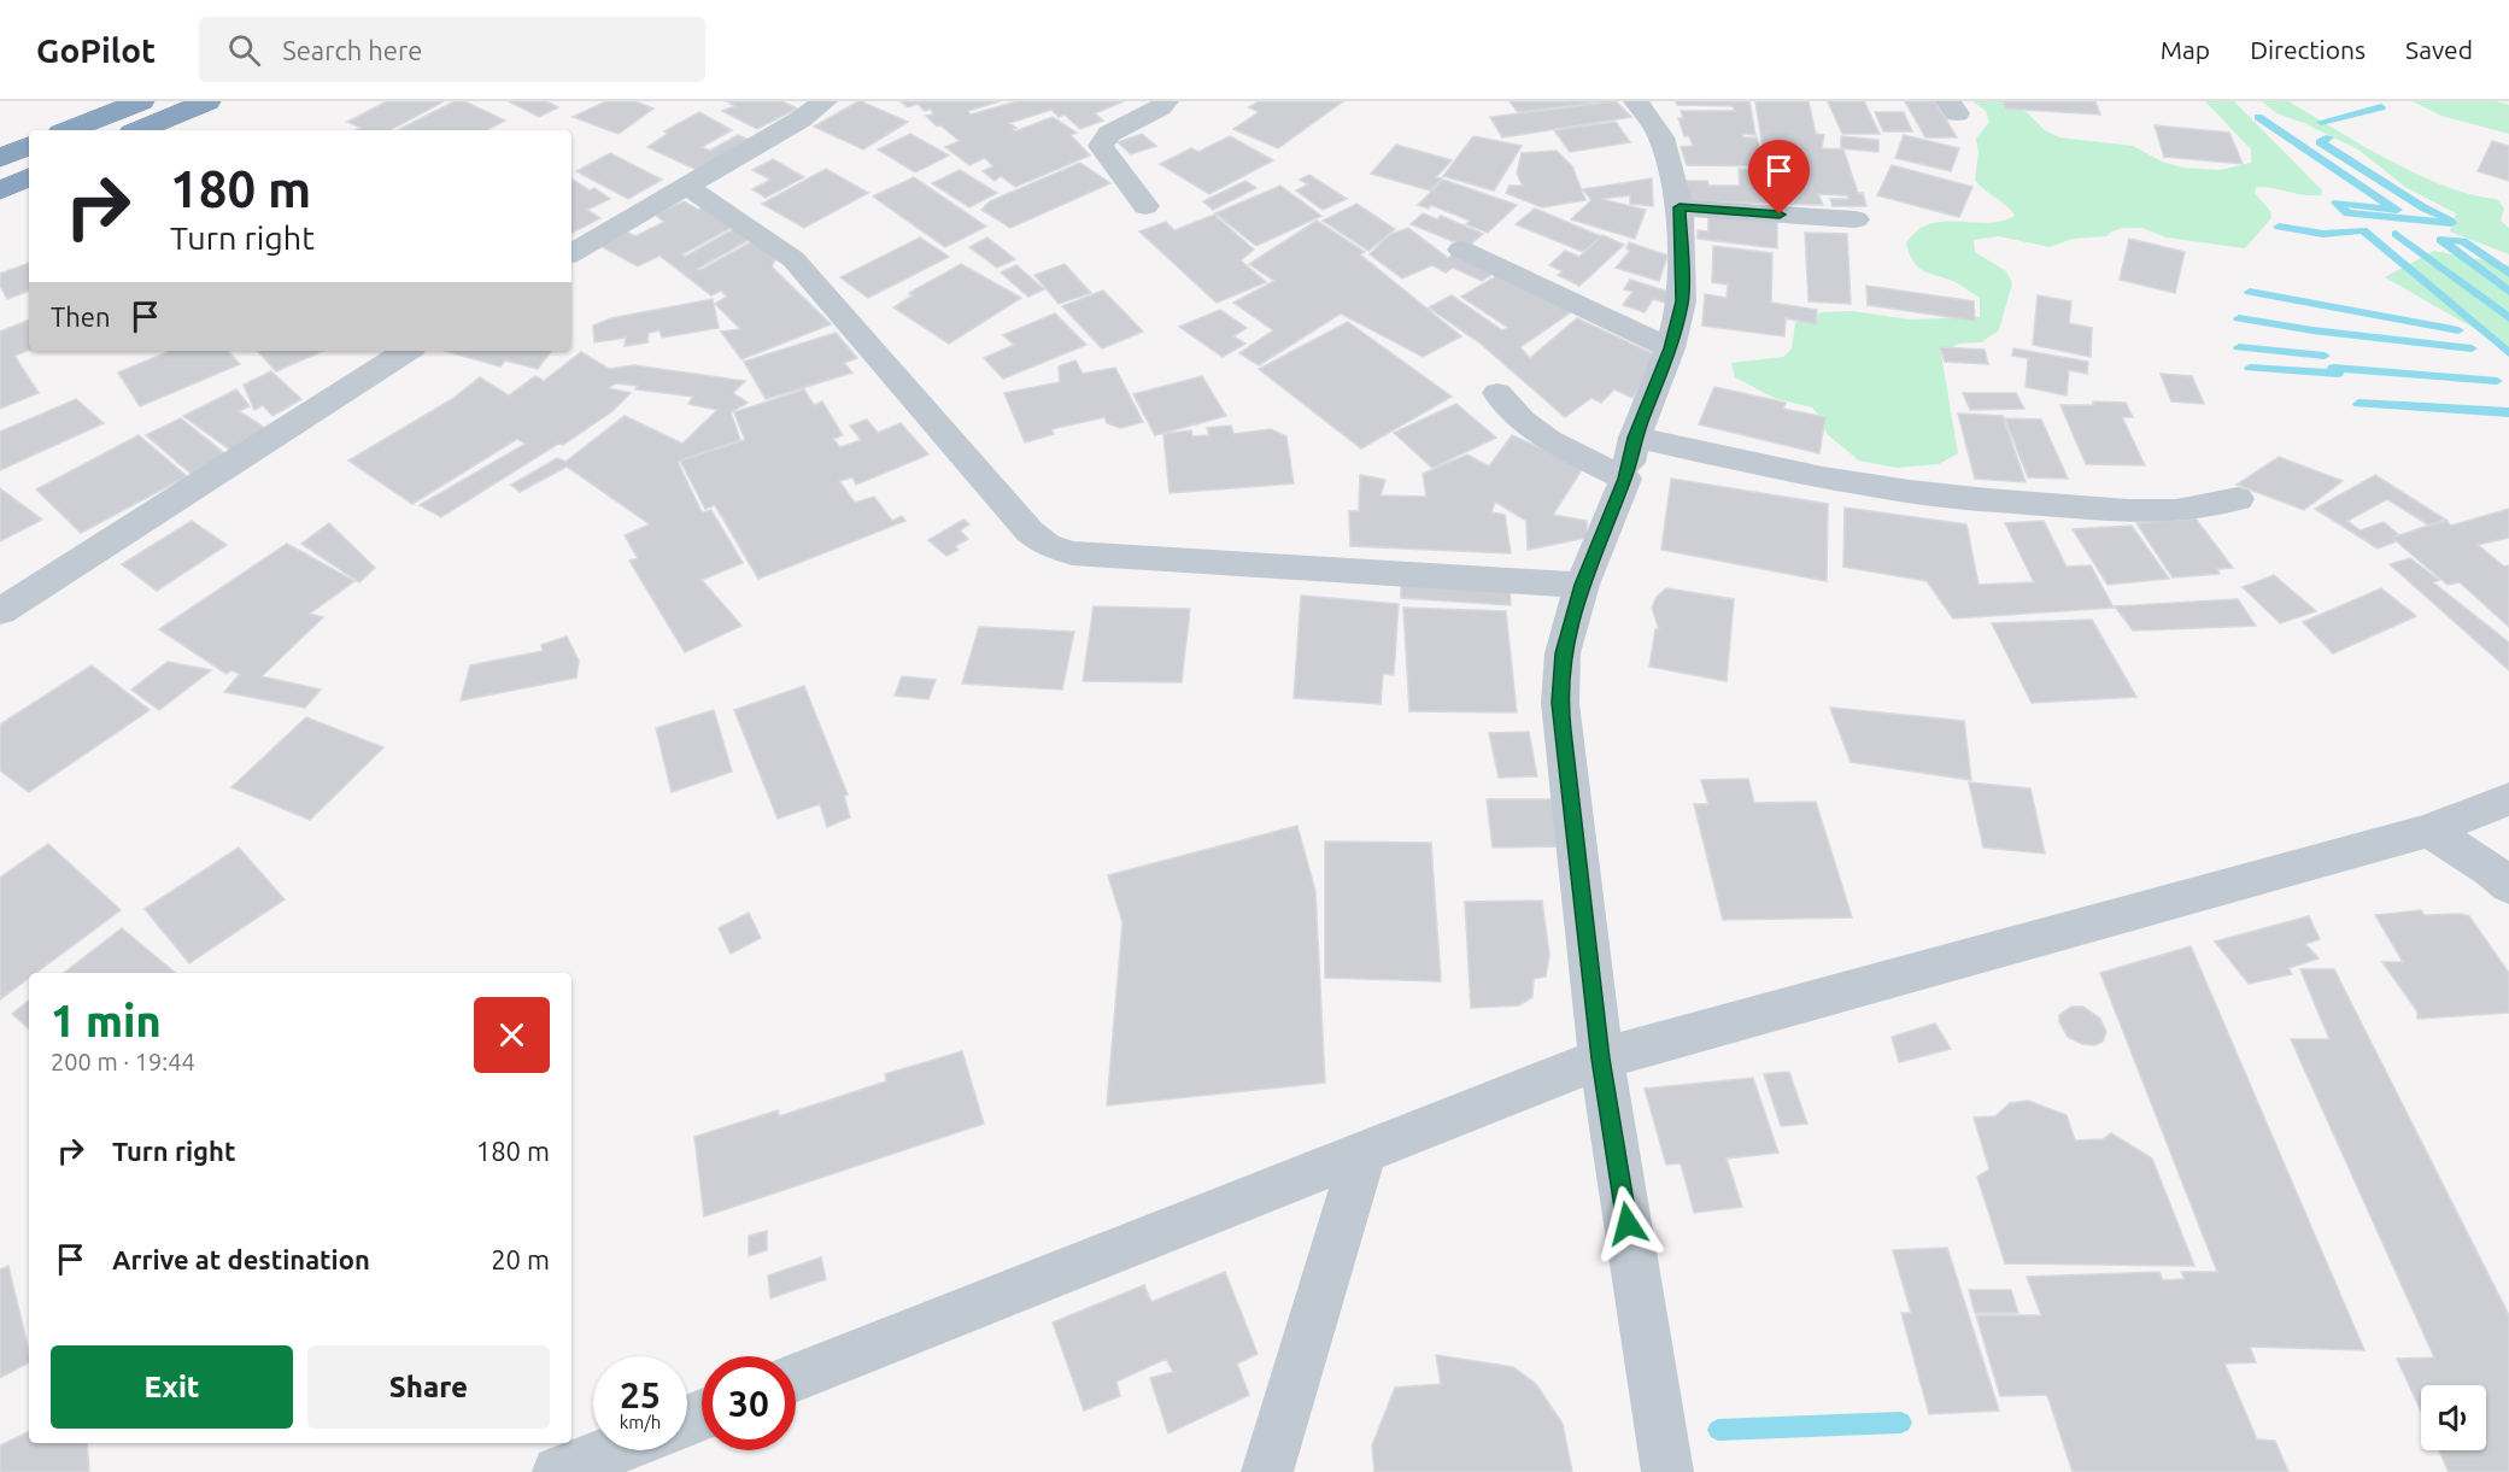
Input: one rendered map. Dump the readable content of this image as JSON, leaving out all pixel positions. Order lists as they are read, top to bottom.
{
  "page": {
    "header": "GoPilot",
    "search": "Search here",
    "nav": ["Map", "Directions", "Saved"],
    "turn": ["180 m", "Turn right"],
    "then": "Then",
    "heading": ["1 min", "200 m · 19:44"],
    "list": [
      {
        "name": "Turn right",
        "value": "180 m"
      },
      {
        "name": "Arrive at destination",
        "value": "20 m"
      }
    ],
    "buttons": ["Exit", "Share"],
    "speed": "25 km/h",
    "limit": "30"
  }
}
